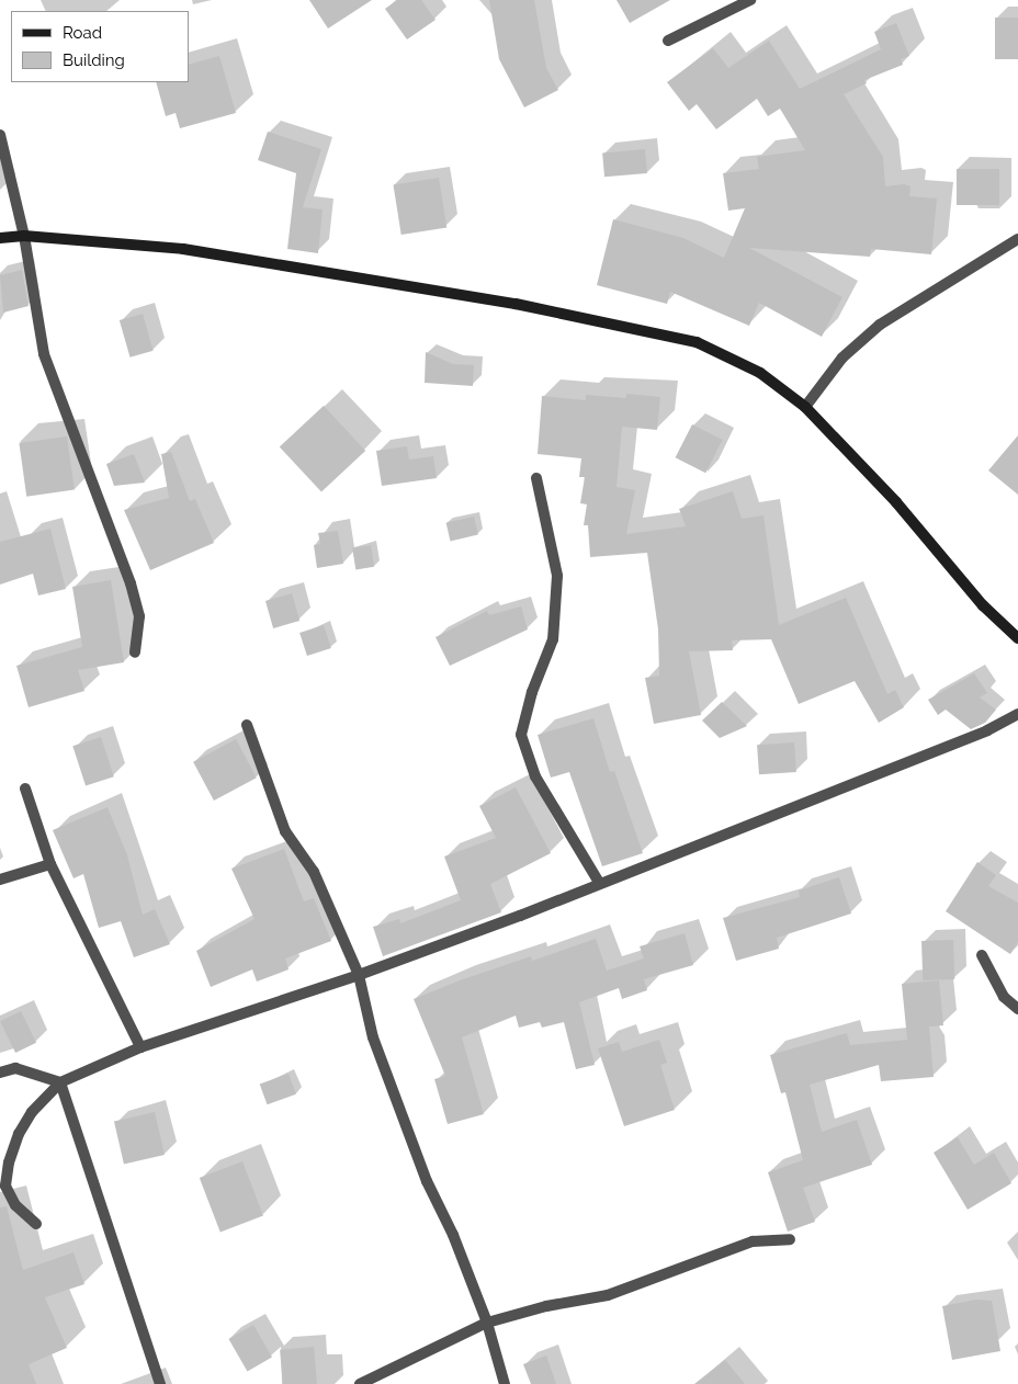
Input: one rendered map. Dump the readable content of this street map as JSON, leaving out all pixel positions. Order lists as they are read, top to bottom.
{
  "legend": ["Road", "Building"]
}
